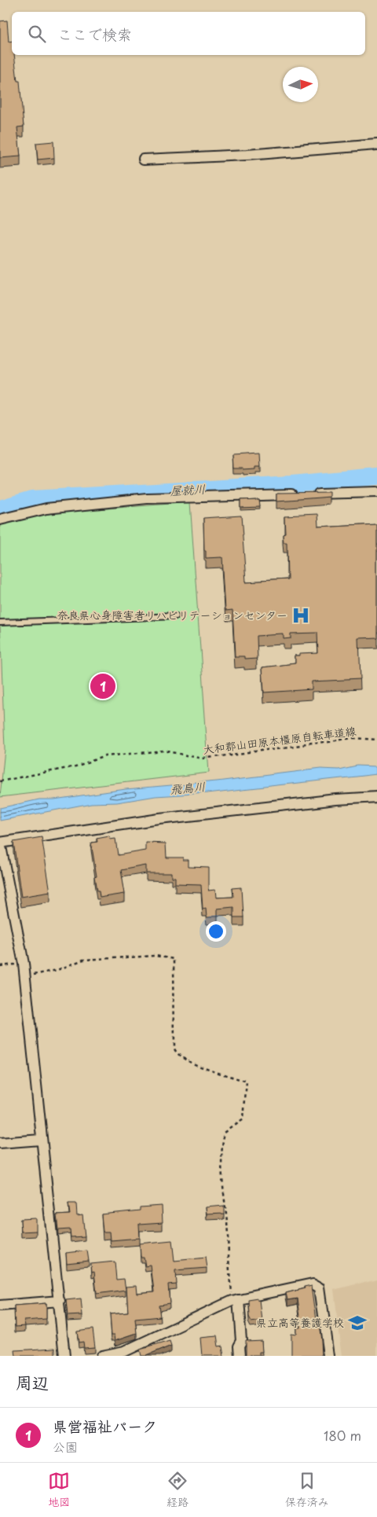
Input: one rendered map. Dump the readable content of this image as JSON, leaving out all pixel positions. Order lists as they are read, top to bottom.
{
  "streets": {
    "path": ["大和郡山田原本橿原自転車道線"]
  },
  "water": ["屋就川", "飛鳥川"],
  "places": {
    "hospital": ["奈良県心身障害者リハビリテーションセンター"],
    "school or university": ["県立高等養護学校"]
  },
  "north": "right",
  "page": {
    "search": "ここで検索",
    "pins": "1",
    "heading": "周辺",
    "list": [
      {
        "mark": "1",
        "name": "県営福祉パーク",
        "note": "公園",
        "value": "180 m"
      }
    ],
    "nav": ["地図", "経路", "保存済み"]
  }
}
